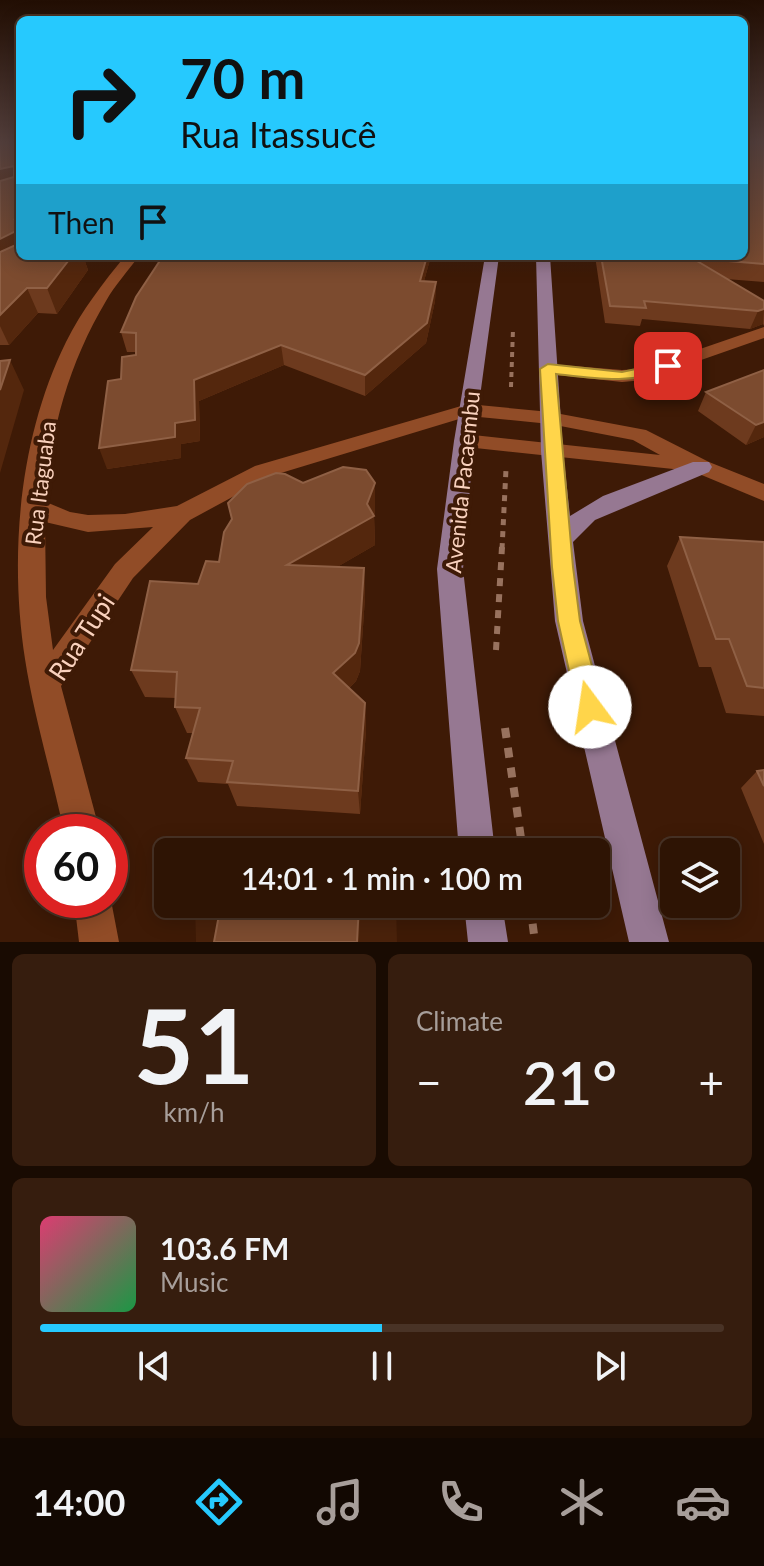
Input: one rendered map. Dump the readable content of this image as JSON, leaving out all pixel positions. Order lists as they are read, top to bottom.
{
  "streets": {
    "main road": ["Avenida Pacaembu"],
    "street": ["Rua Itaguaba", "Rua Tupi"]
  },
  "crossings": [
    ["Avenida Pacaembu", "Rua Tupi"],
    ["Rua Itaguaba", "Rua Tupi"]
  ],
  "page": {
    "turn": ["70 m", "Rua Itassucê"],
    "then": "Then",
    "limit": "60",
    "trip": "14:01 · 1 min · 100 m",
    "tile": [
      ["51", "km/h"],
      "Climate"
    ],
    "heat": ["−", "21°", "+"],
    "song": ["103.6 FM", "Music"],
    "tabs": "14:00"
  }
}
